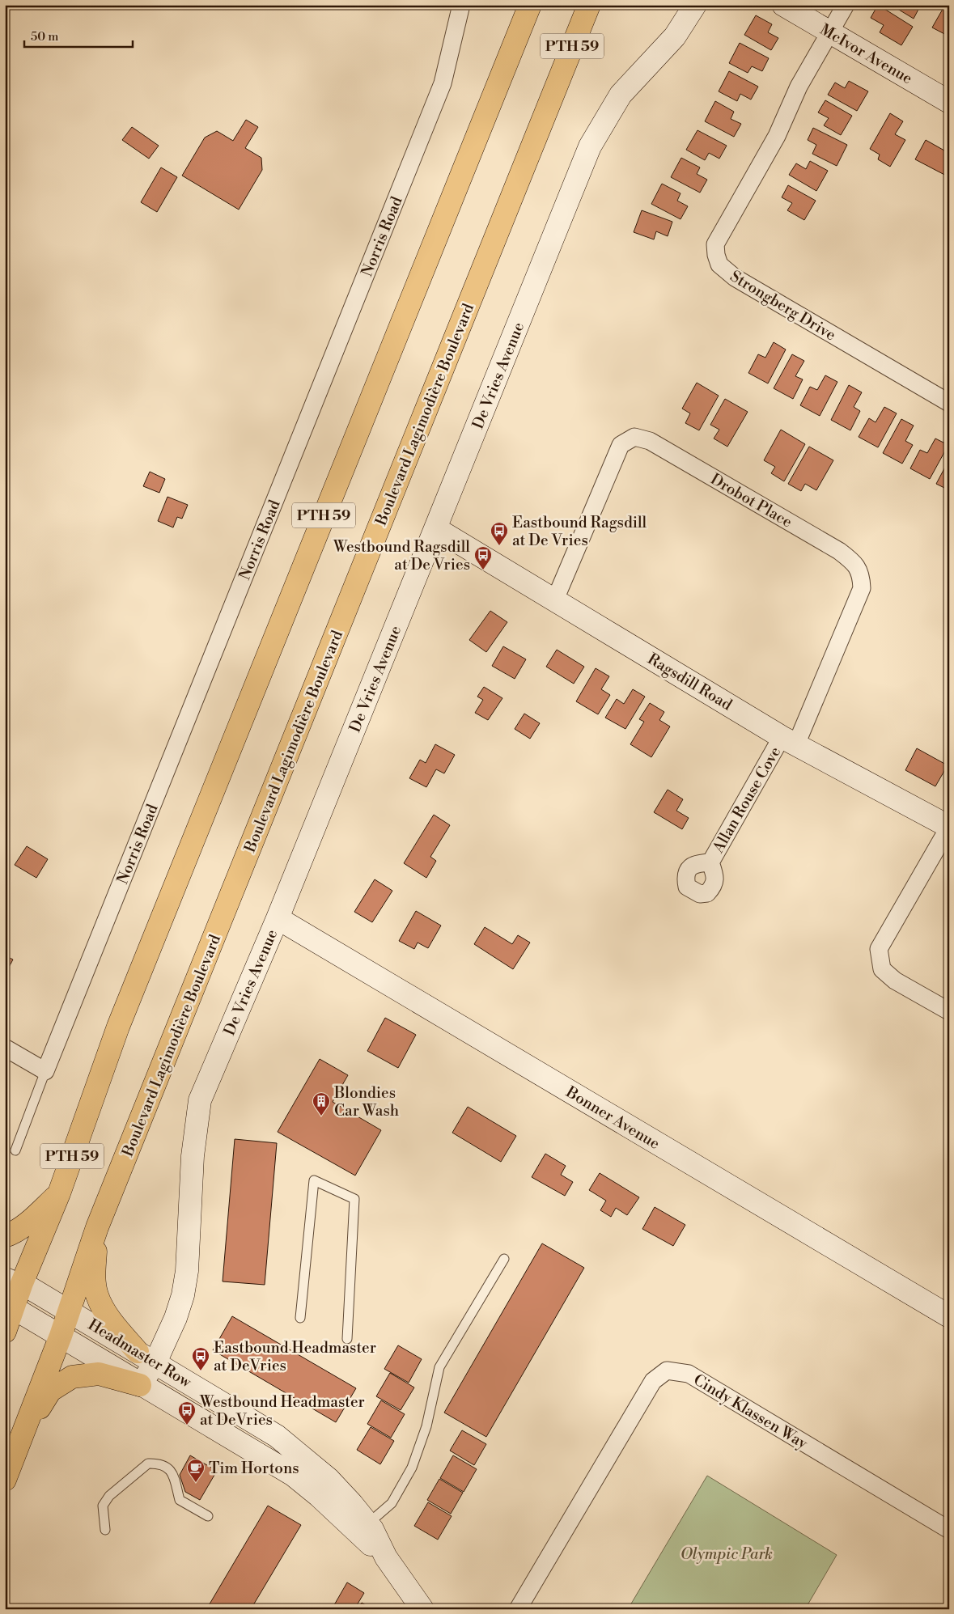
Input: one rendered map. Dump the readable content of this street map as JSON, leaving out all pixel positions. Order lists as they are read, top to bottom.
{
  "streets": {
    "main road": ["PTH 59", "Boulevard Lagimodière Boulevard"],
    "street": [
      "McIvor Avenue",
      "Norris Road",
      "Strongberg Drive",
      "De Vries Avenue",
      "Drobot Place",
      "Ragsdill Road",
      "Allan Rouse Cove",
      "Bonner Avenue",
      "Headmaster Row",
      "Cindy Klassen Way"
    ]
  },
  "crossings": [
    ["PTH 59", "Headmaster Row"],
    ["McIvor Avenue", "Strongberg Drive"],
    ["De Vries Avenue", "Ragsdill Road"],
    ["De Vries Avenue", "Bonner Avenue"],
    ["De Vries Avenue", "Headmaster Row"],
    ["Boulevard Lagimodière Boulevard", "Headmaster Row"],
    ["Drobot Place", "Ragsdill Road"],
    ["Drobot Place", "Allan Rouse Cove"],
    ["Ragsdill Road", "Allan Rouse Cove"]
  ],
  "parks": ["Olympic Park"],
  "places": {
    "bus stop": [
      "Eastbound Ragsdill at De Vries",
      "Westbound Ragsdill at De Vries",
      "Eastbound Headmaster at DeVries",
      "Westbound Headmaster at DeVries"
    ],
    "building": ["Blondies Car Wash"],
    "cafe": ["Tim Hortons"]
  },
  "scale_bar": "50 m"
}
